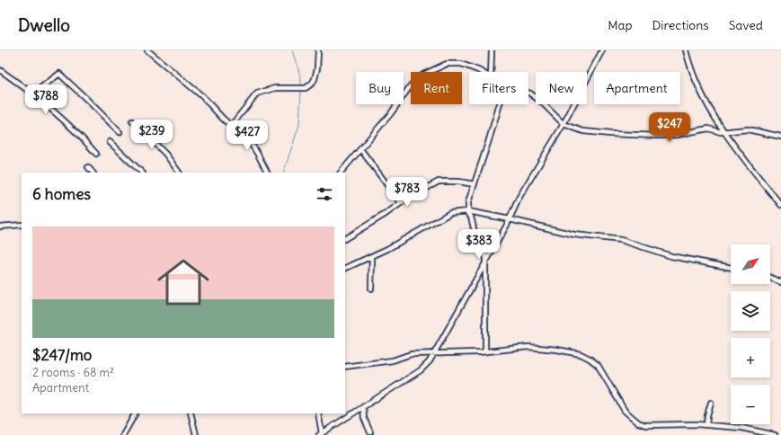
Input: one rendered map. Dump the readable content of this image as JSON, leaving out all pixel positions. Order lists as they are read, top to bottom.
{
  "north": "top right",
  "page": {
    "header": "Dwello",
    "nav": ["Map", "Directions", "Saved"],
    "chip": [
      "Buy",
      "Rent",
      "Filters",
      "New",
      "Apartment"
    ],
    "price": [
      "$788",
      "$247",
      "$239",
      "$427",
      "$783",
      "$383"
    ],
    "heading": "6 homes",
    "list": [
      {
        "name": "$247/mo",
        "note": "2 rooms · 68 m² · Apartment"
      }
    ],
    "map_buttons": ["+", "−"]
  }
}
